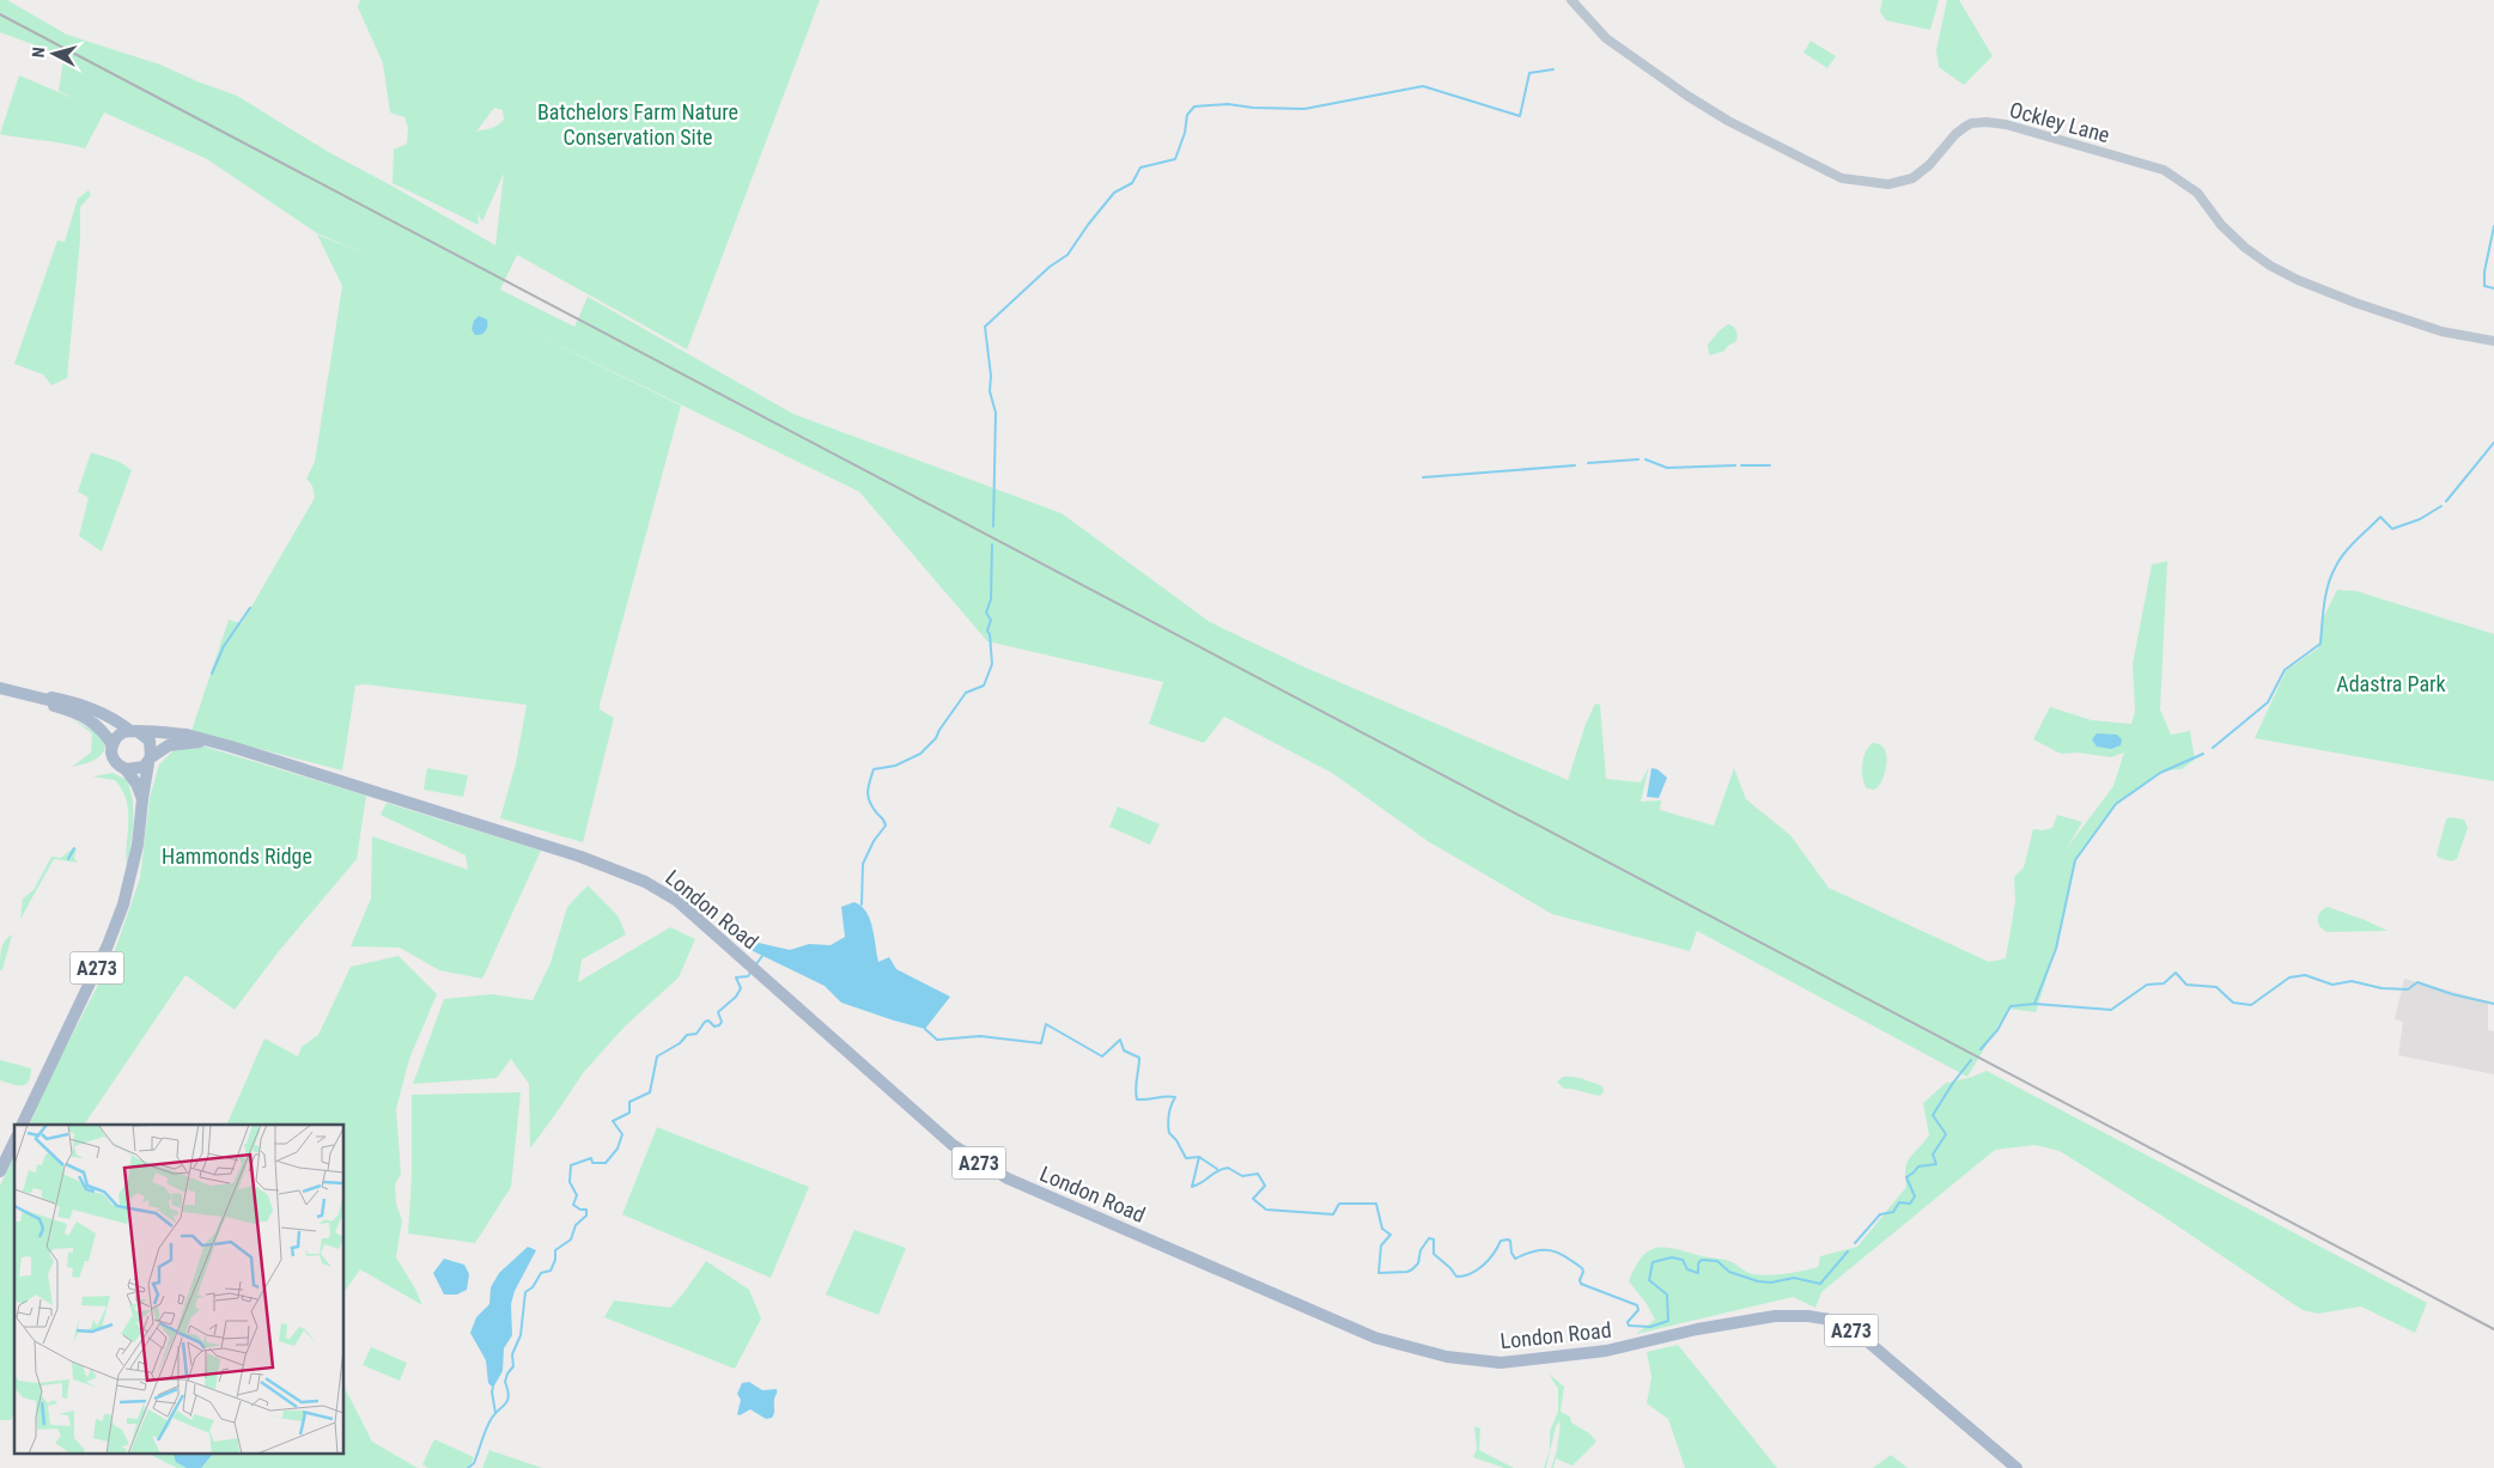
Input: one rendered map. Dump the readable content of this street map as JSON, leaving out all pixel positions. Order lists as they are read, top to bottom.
{
  "streets": {
    "main road": ["London Road", "A273"],
    "street": ["Ockley Lane"]
  },
  "crossings": [
    ["London Road", "A273"]
  ],
  "parks": ["Batchelors Farm Nature Conservation Site", "Adastra Park", "Hammonds Ridge"],
  "north": "left"
}
